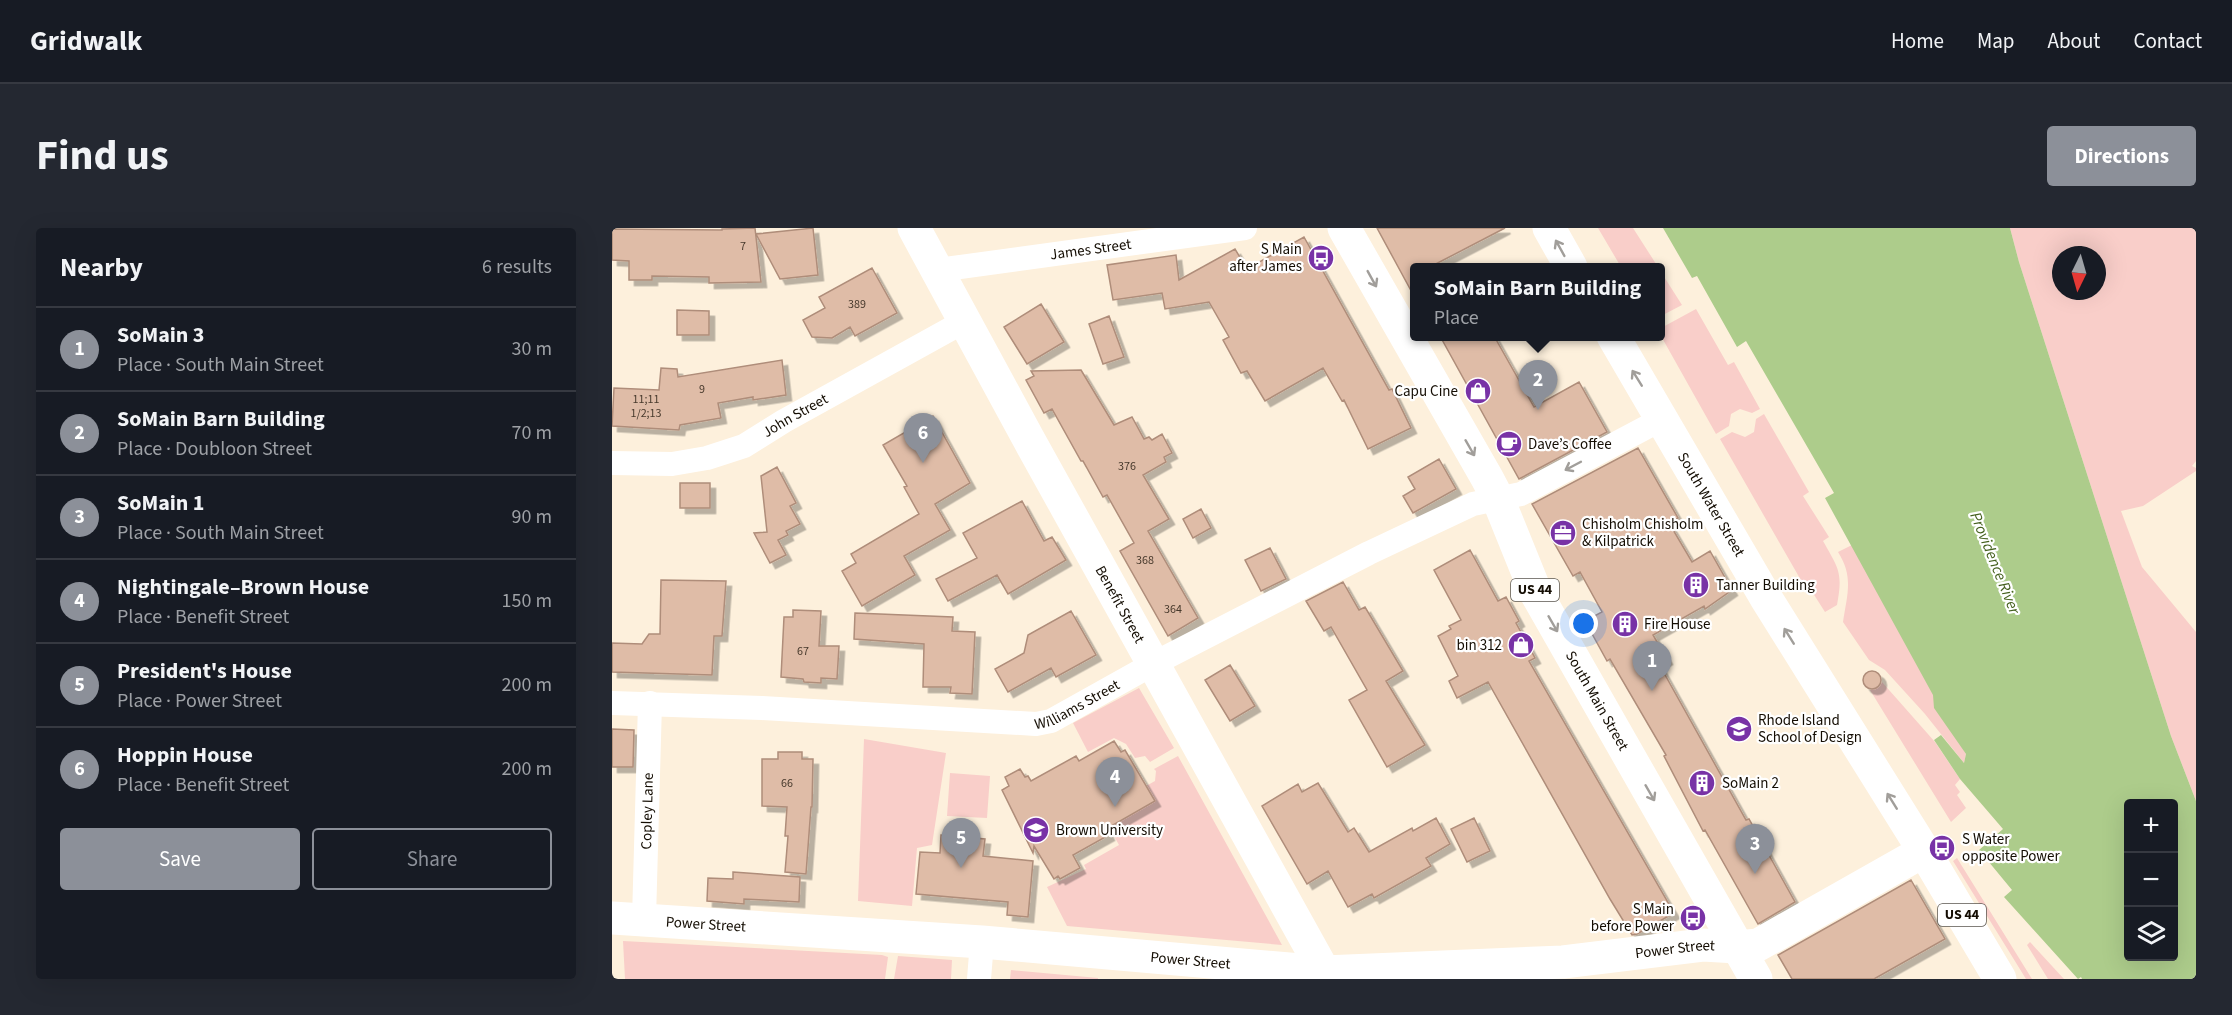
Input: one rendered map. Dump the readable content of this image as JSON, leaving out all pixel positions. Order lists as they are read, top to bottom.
{
  "streets": {
    "street": [
      "James Street",
      "John Street",
      "South Water Street",
      "US 44",
      "Benefit Street",
      "South Main Street",
      "Williams Street",
      "Copley Lane",
      "Power Street"
    ]
  },
  "crossings": [
    ["James Street", "Benefit Street"],
    ["John Street", "Benefit Street"],
    ["South Water Street", "Williams Street"],
    ["South Water Street", "Power Street"],
    ["Benefit Street", "Williams Street"],
    ["Benefit Street", "Power Street"],
    ["South Main Street", "Williams Street"],
    ["South Main Street", "Power Street"],
    ["Williams Street", "Copley Lane"],
    ["Copley Lane", "Power Street"]
  ],
  "one_way": ["South Water Street", "South Main Street"],
  "water": ["Providence River"],
  "places": {
    "bus stop": ["S Main after James", "S Water opposite Power", "S Main before Power"],
    "shop": ["Capu Cine", "bin 312"],
    "cafe": ["Dave’s Coffee"],
    "office": ["Chisholm Chisholm & Kilpatrick"],
    "building": ["Tanner Building", "Fire House", "SoMain 2"],
    "school or university": ["Rhode Island School of Design", "Brown University"]
  },
  "house_numbers": [
    "7",
    "389",
    "9",
    "11;11 1/2;13",
    "376",
    "368",
    "364",
    "67",
    "66"
  ],
  "north": "bottom",
  "page": {
    "header": "Gridwalk",
    "nav": [
      "Home",
      "Map",
      "About",
      "Contact"
    ],
    "title": "Find us",
    "buttons": [
      "Directions",
      ["Save", "Share"]
    ],
    "heading": ["Nearby", "6 results"],
    "popup": ["SoMain Barn Building", "Place"],
    "list": [
      {
        "mark": "1",
        "name": "SoMain 3",
        "note": "Place · South Main Street",
        "value": "30 m"
      },
      {
        "mark": "2",
        "name": "SoMain Barn Building",
        "note": "Place · Doubloon Street",
        "value": "70 m"
      },
      {
        "mark": "3",
        "name": "SoMain 1",
        "note": "Place · South Main Street",
        "value": "90 m"
      },
      {
        "mark": "4",
        "name": "Nightingale–Brown House",
        "note": "Place · Benefit Street",
        "value": "150 m"
      },
      {
        "mark": "5",
        "name": "President's House",
        "note": "Place · Power Street",
        "value": "200 m"
      },
      {
        "mark": "6",
        "name": "Hoppin House",
        "note": "Place · Benefit Street",
        "value": "200 m"
      }
    ],
    "pins": [
      "2",
      "6",
      "1",
      "4",
      "5",
      "3"
    ],
    "map_buttons": ["+", "−"]
  }
}
